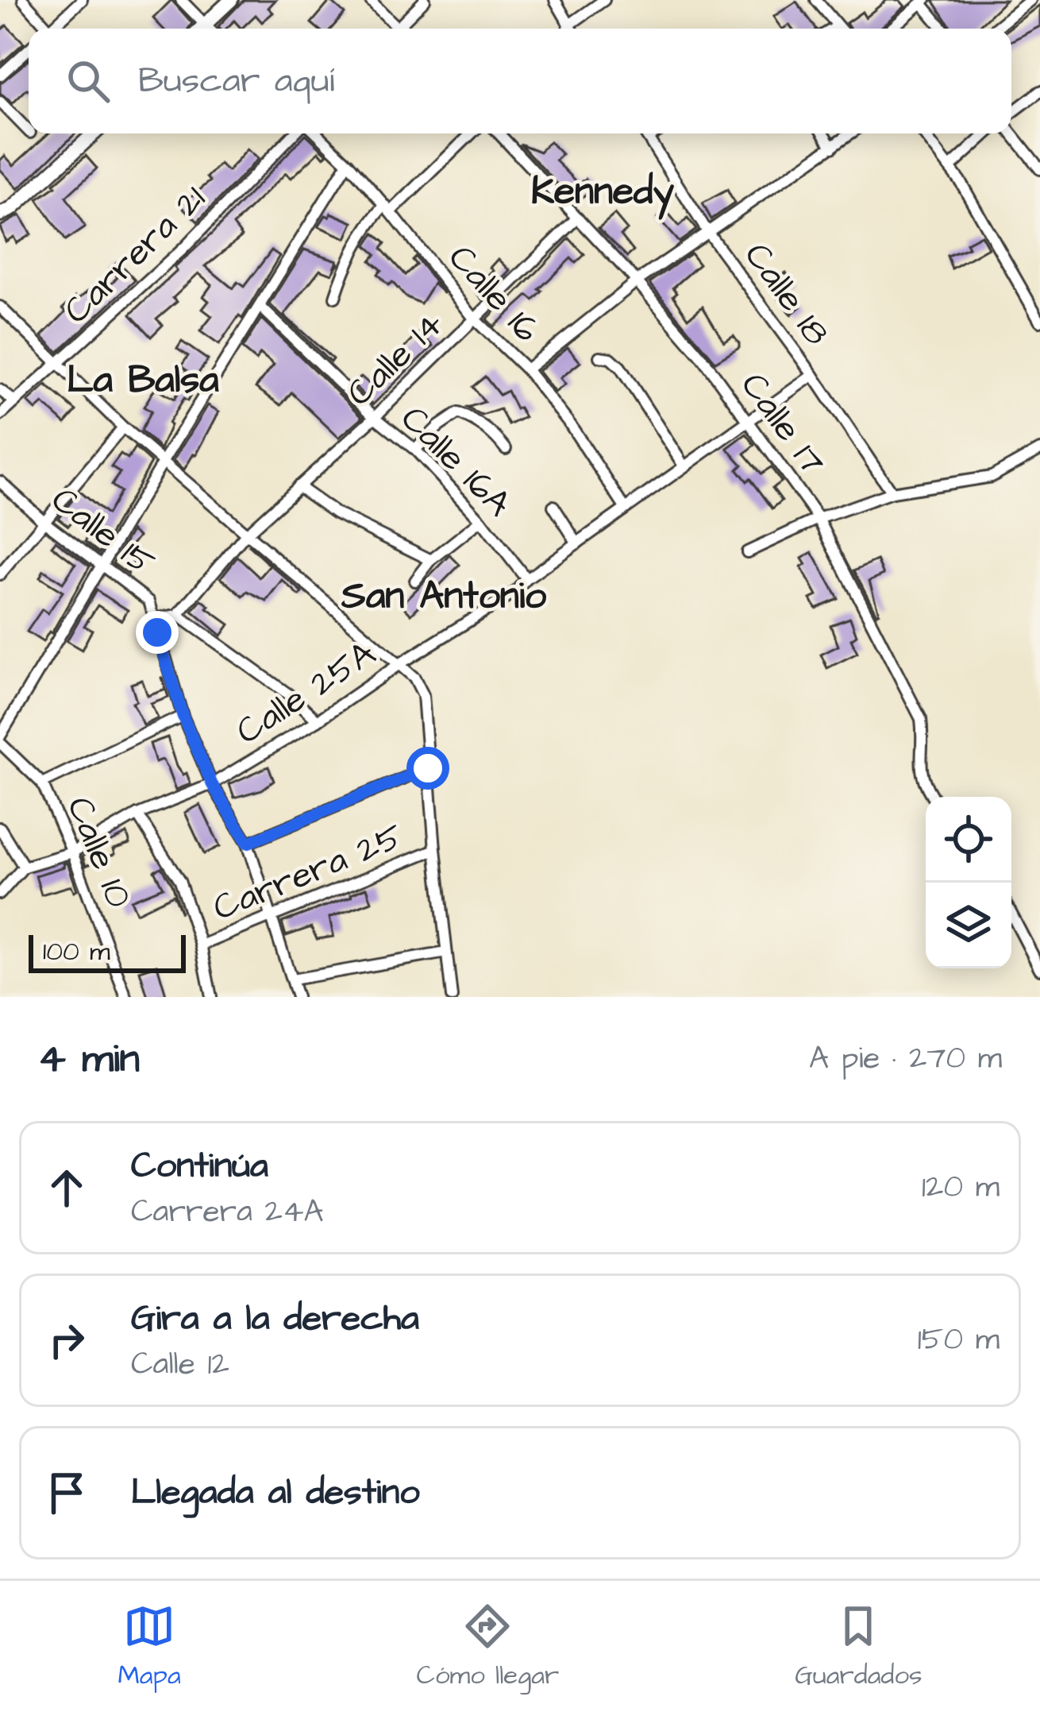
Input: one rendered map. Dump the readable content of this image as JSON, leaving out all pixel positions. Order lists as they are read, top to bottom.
{
  "streets": {
    "street": [
      "Carrera 21",
      "Calle 16",
      "Calle 18",
      "Calle 14",
      "Calle 17",
      "Calle 16A",
      "Calle 15",
      "Calle 25A",
      "Calle 10",
      "Carrera 25"
    ]
  },
  "crossings": [
    ["Calle 16", "Calle 14"],
    ["Calle 16", "Calle 25A"],
    ["Calle 18", "Calle 25A"],
    ["Calle 14", "Calle 17"],
    ["Calle 14", "Calle 16A"],
    ["Calle 14", "Calle 15"],
    ["Calle 17", "Calle 25A"],
    ["Calle 16A", "Calle 25A"],
    ["Calle 15", "Calle 25A"],
    ["Calle 15", "Carrera 25"],
    ["Calle 25A", "Calle 10"]
  ],
  "districts": ["Kennedy", "La Balsa", "San Antonio"],
  "scale_bar": "100 m",
  "page": {
    "search": "Buscar aquí",
    "scale": "100 m",
    "heading": ["4 min", "A pie · 270 m"],
    "list": [
      ["Continúa", "Carrera 24A", "120 m"],
      ["Gira a la derecha", "Calle 12", "150 m"],
      "Llegada al destino"
    ],
    "nav": ["Mapa", "Cómo llegar", "Guardados"]
  }
}
